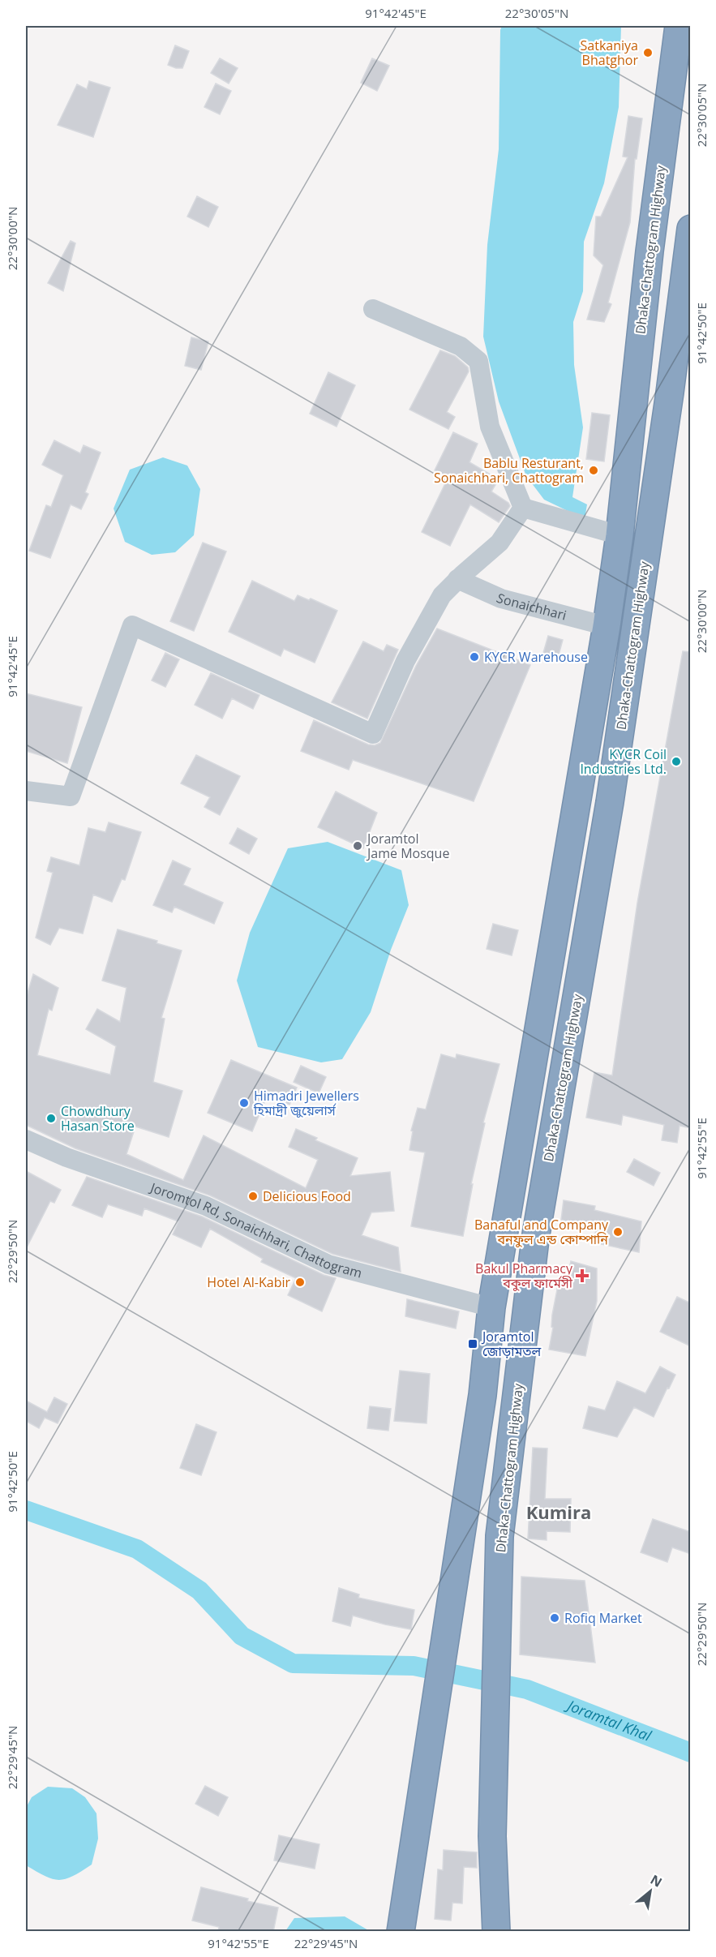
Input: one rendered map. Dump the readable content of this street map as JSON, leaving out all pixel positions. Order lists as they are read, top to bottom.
{
  "streets": {
    "highway": ["Dhaka-Chattogram Highway"],
    "street": ["Sonaichhari", "Joromtol Rd, Sonaichhari, Chattogram"]
  },
  "crossings": [
    ["Dhaka-Chattogram Highway", "Sonaichhari"],
    ["Dhaka-Chattogram Highway", "Joromtol Rd, Sonaichhari, Chattogram"]
  ],
  "districts": ["Kumira"],
  "water": ["Joramtal Khal"],
  "places": {
    "other": [
      "Satkaniya Bhatghor",
      "Bablu Resturant, Sonaichhari, Chattogram",
      "KYCR Warehouse",
      "KYCR Coil Industries Ltd.",
      "Joramtol Jame Mosque",
      "Himadri Jewellers হিমাদ্রী জুয়েলার্স",
      "Chowdhury Hasan Store",
      "Delicious Food",
      "Banaful and Company বনফুল এন্ড কোম্পানি",
      "Hotel Al-Kabir",
      "Rofiq Market"
    ],
    "health": ["Bakul Pharmacy বকুল ফার্মেসী"],
    "transit": ["Joramtol জোড়ামতল"]
  },
  "north": "top right",
  "coordinates": [
    "91°42'45\"E",
    "22°30'05\"N",
    "22°30'00\"N",
    "91°42'50\"E",
    "91°42'55\"E",
    "22°29'50\"N",
    "22°29'45\"N"
  ]
}
